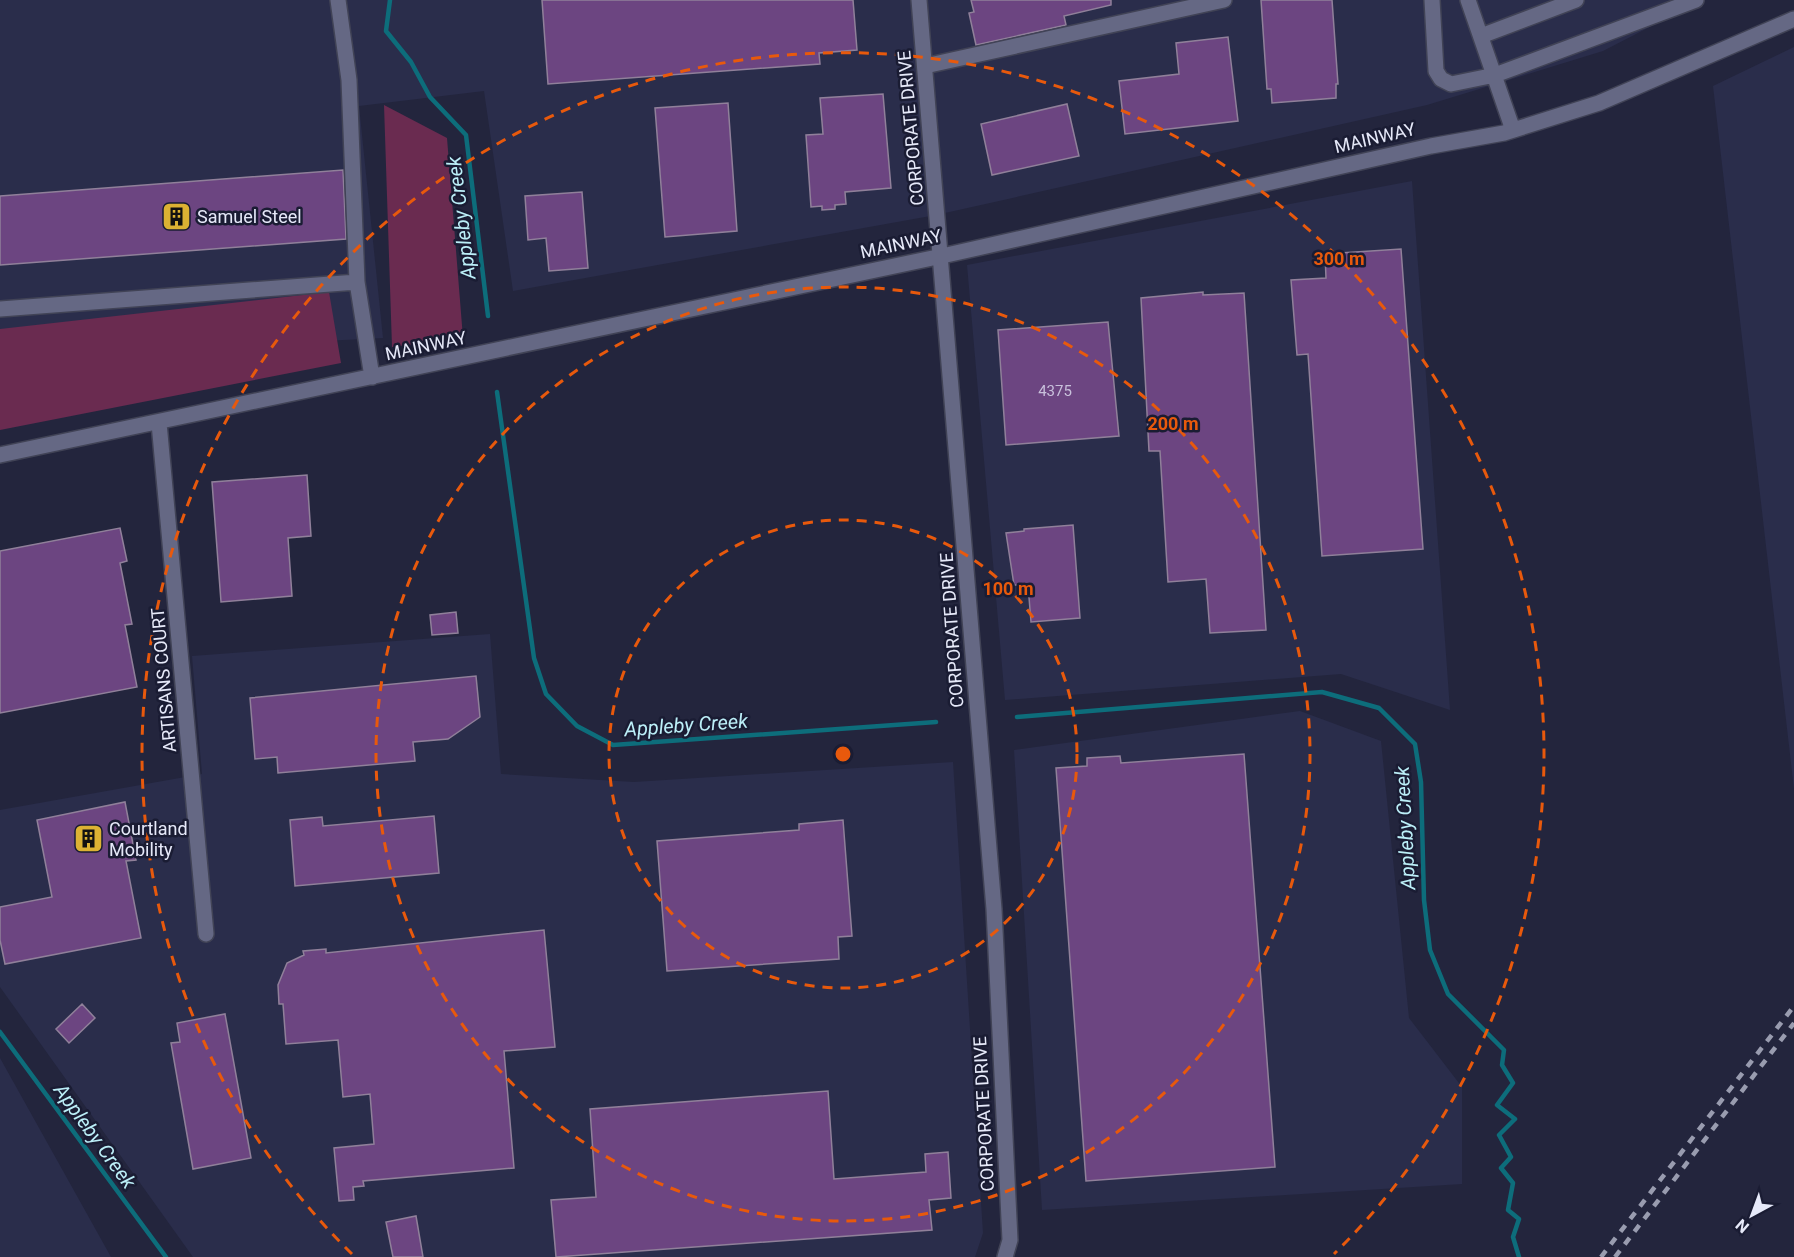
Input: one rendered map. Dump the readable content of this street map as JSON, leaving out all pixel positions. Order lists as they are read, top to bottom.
{
  "streets": {
    "street": ["CORPORATE DRIVE", "MAINWAY", "ARTISANS COURT"]
  },
  "crossings": [
    ["CORPORATE DRIVE", "MAINWAY"],
    ["MAINWAY", "ARTISANS COURT"]
  ],
  "water": ["Appleby Creek"],
  "places": {
    "building": ["Samuel Steel", "Courtland Mobility"]
  },
  "house_numbers": ["4375"],
  "north": "bottom left",
  "rings": ["300 m", "200 m", "100 m"]
}
